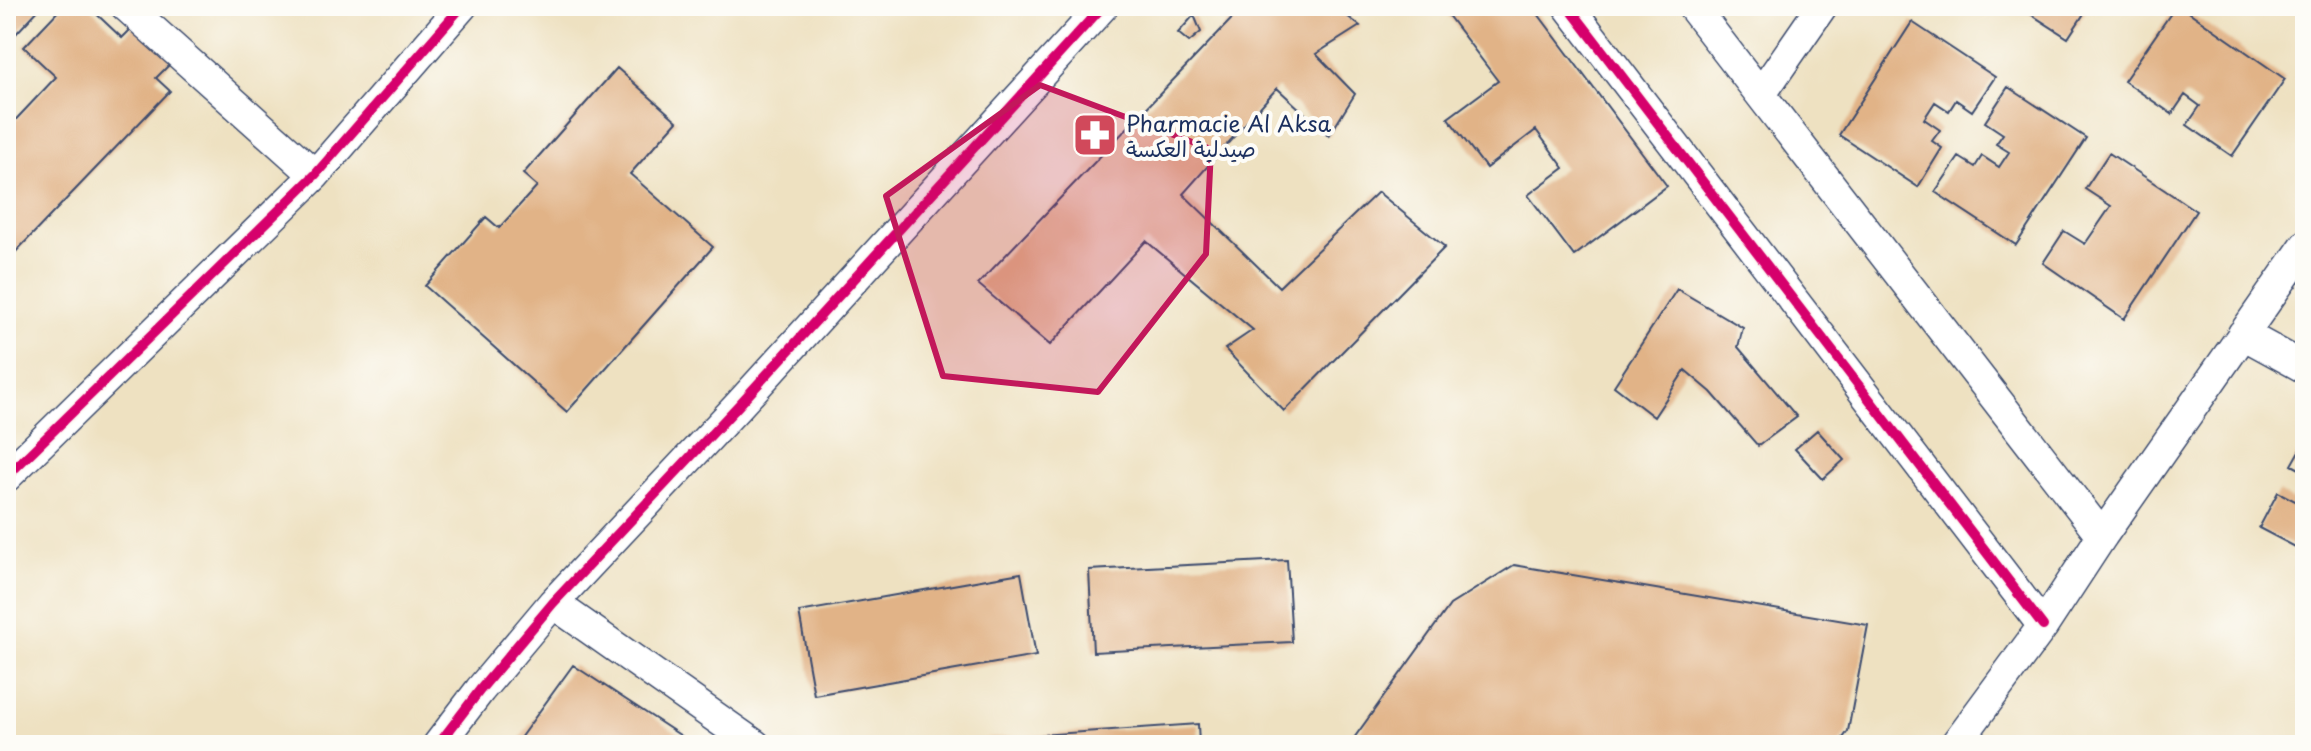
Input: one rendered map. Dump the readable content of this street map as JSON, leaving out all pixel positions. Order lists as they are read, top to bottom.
{
  "places": {
    "pharmacy": ["Pharmacie Al Aksa صيدلية العكسة"]
  }
}
